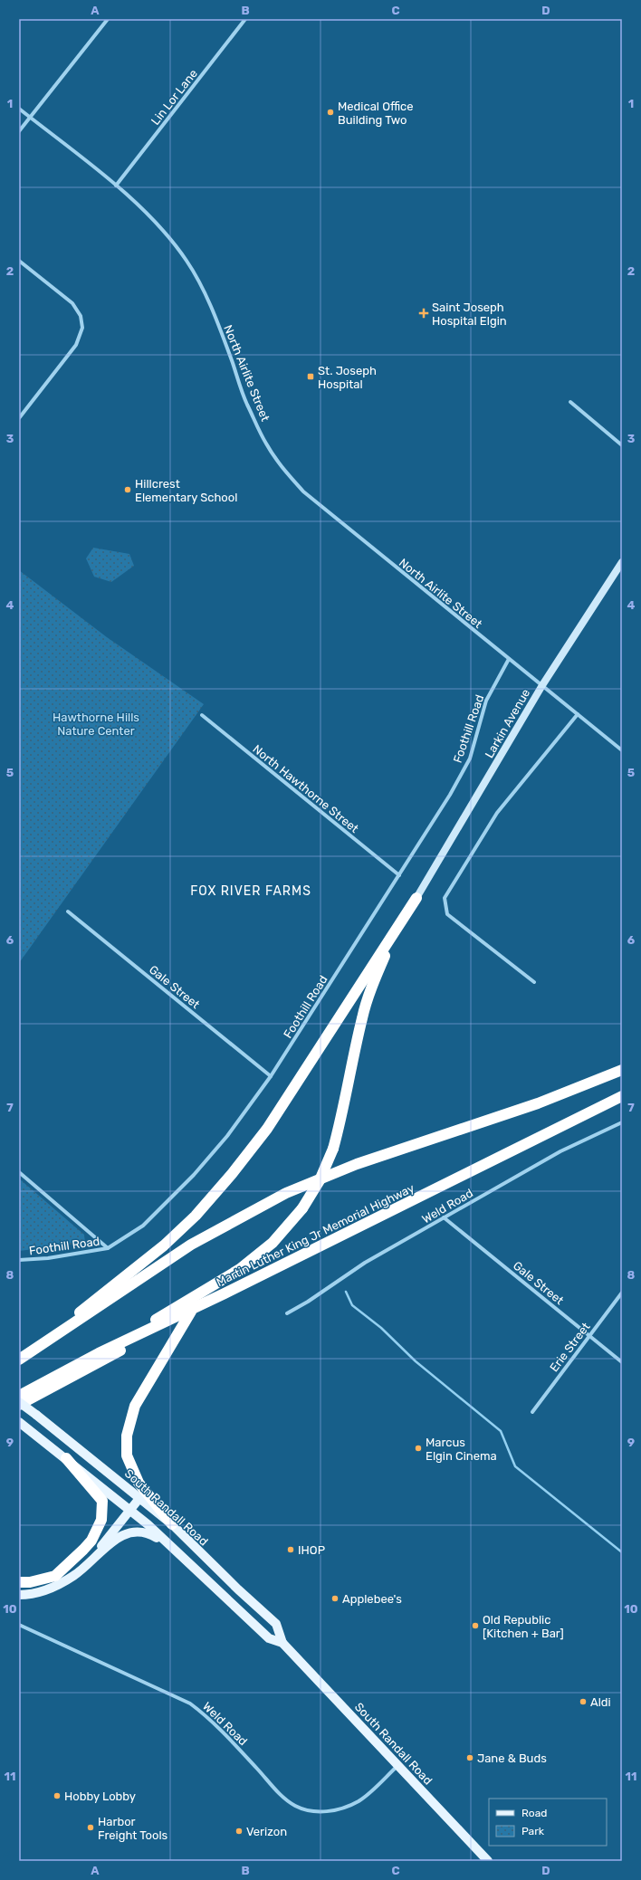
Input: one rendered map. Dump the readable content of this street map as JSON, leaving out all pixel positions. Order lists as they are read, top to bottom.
{
  "streets": {
    "highway": ["Martin Luther King Jr Memorial Highway"],
    "main road": ["Larkin Avenue", "South Randall Road"],
    "street": [
      "Lin Lor Lane",
      "North Airlite Street",
      "Foothill Road",
      "North Hawthorne Street",
      "Gale Street",
      "Weld Road",
      "Erie Street"
    ]
  },
  "crossings": [
    ["Lin Lor Lane", "North Airlite Street"],
    ["North Airlite Street", "Larkin Avenue"],
    ["North Airlite Street", "Foothill Road"],
    ["Foothill Road", "North Hawthorne Street"],
    ["Foothill Road", "Gale Street"],
    ["Gale Street", "Weld Road"],
    ["Gale Street", "Erie Street"],
    ["Weld Road", "South Randall Road"]
  ],
  "districts": ["FOX RIVER FARMS"],
  "parks": ["Hawthorne Hills Nature Center"],
  "places": {
    "other": [
      "Medical Office Building Two",
      "Hillcrest Elementary School",
      "Marcus Elgin Cinema",
      "IHOP",
      "Applebee's",
      "Old Republic [Kitchen + Bar]",
      "Aldi",
      "Jane & Buds",
      "Hobby Lobby",
      "Harbor Freight Tools",
      "Verizon"
    ],
    "health": ["Saint Joseph Hospital Elgin"],
    "transit": ["St. Joseph Hospital"]
  },
  "legend": ["Road", "Park"],
  "grid": {
    "columns": [
      "A",
      "B",
      "C",
      "D"
    ],
    "rows": [
      "1",
      "2",
      "3",
      "4",
      "5",
      "6",
      "7",
      "8",
      "9",
      "10",
      "11"
    ]
  }
}
